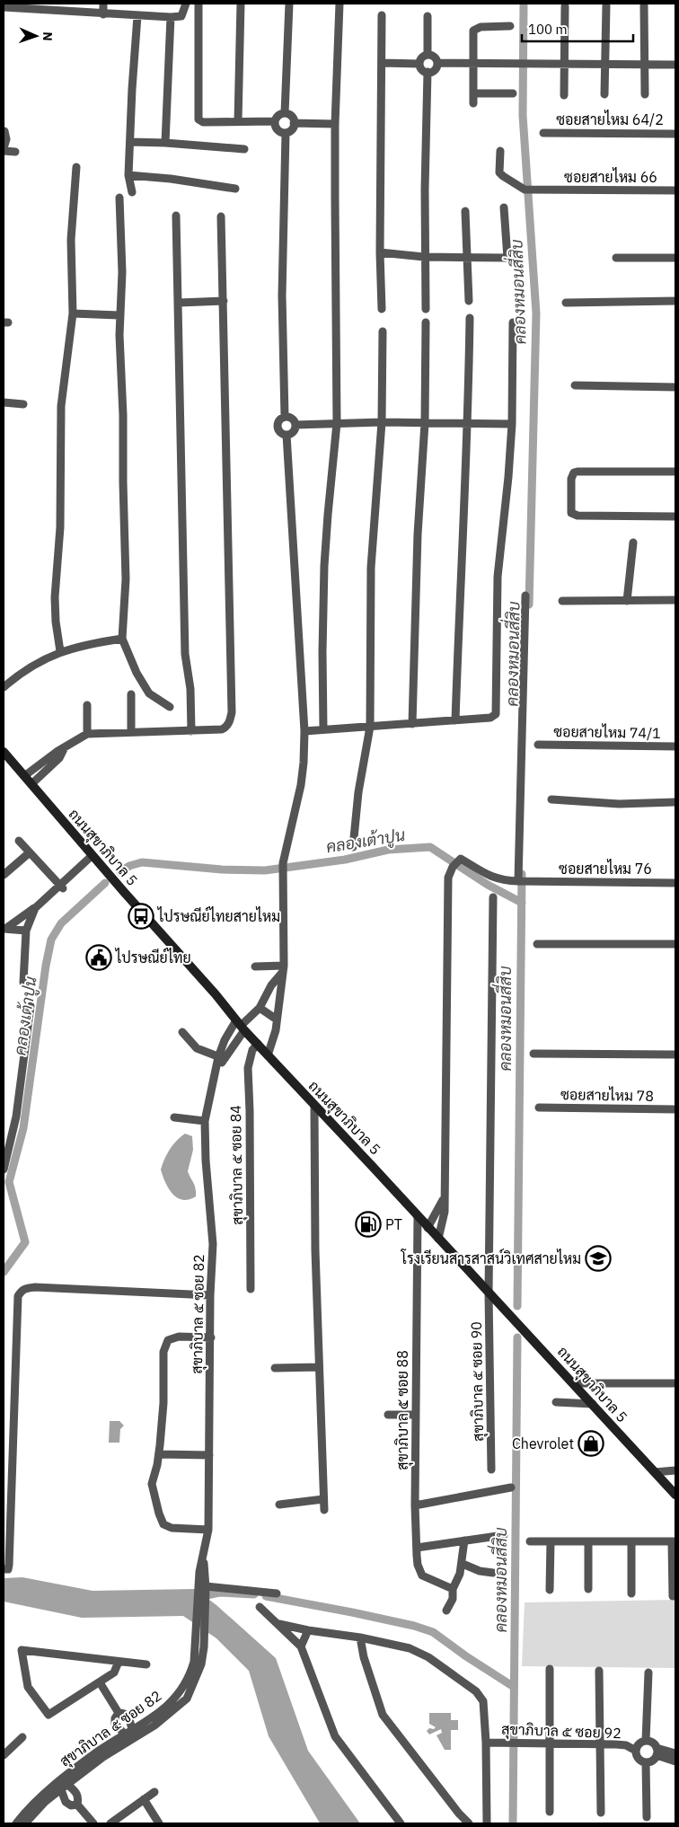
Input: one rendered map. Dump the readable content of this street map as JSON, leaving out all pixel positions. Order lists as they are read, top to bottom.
{
  "streets": {
    "main road": ["ถนนสุขาภิบาล 5"],
    "street": [
      "ซอยสายไหม 64/2",
      "ซอยสายไหม 66",
      "ซอยสายไหม 74/1",
      "ซอยสายไหม 76",
      "ซอยสายไหม 78",
      "สุขาภิบาล ๕ ซอย 84",
      "สุขาภิบาล ๕ ซอย 82",
      "สุขาภิบาล ๕ ซอย 90",
      "สุขาภิบาล ๕ ซอย 88",
      "สุขาภิบาล ๕ ซอย 92"
    ]
  },
  "crossings": [
    ["ถนนสุขาภิบาล 5", "สุขาภิบาล ๕ ซอย 84"],
    ["ถนนสุขาภิบาล 5", "สุขาภิบาล ๕ ซอย 82"],
    ["ถนนสุขาภิบาล 5", "สุขาภิบาล ๕ ซอย 90"],
    ["ถนนสุขาภิบาล 5", "สุขาภิบาล ๕ ซอย 88"]
  ],
  "water": ["คลองหมอนสี่สิบ", "คลองเต้าปูน"],
  "places": {
    "bus stop": ["ไปรษณีย์ไทยสายไหม"],
    "public building": ["ไปรษณีย์ไทย"],
    "fuel station": ["PT"],
    "school or university": ["โรงเรียนสารสาสน์วิเทศสายไหม"],
    "shop": ["Chevrolet"]
  },
  "scale_bar": "100 m",
  "north": "right"
}
